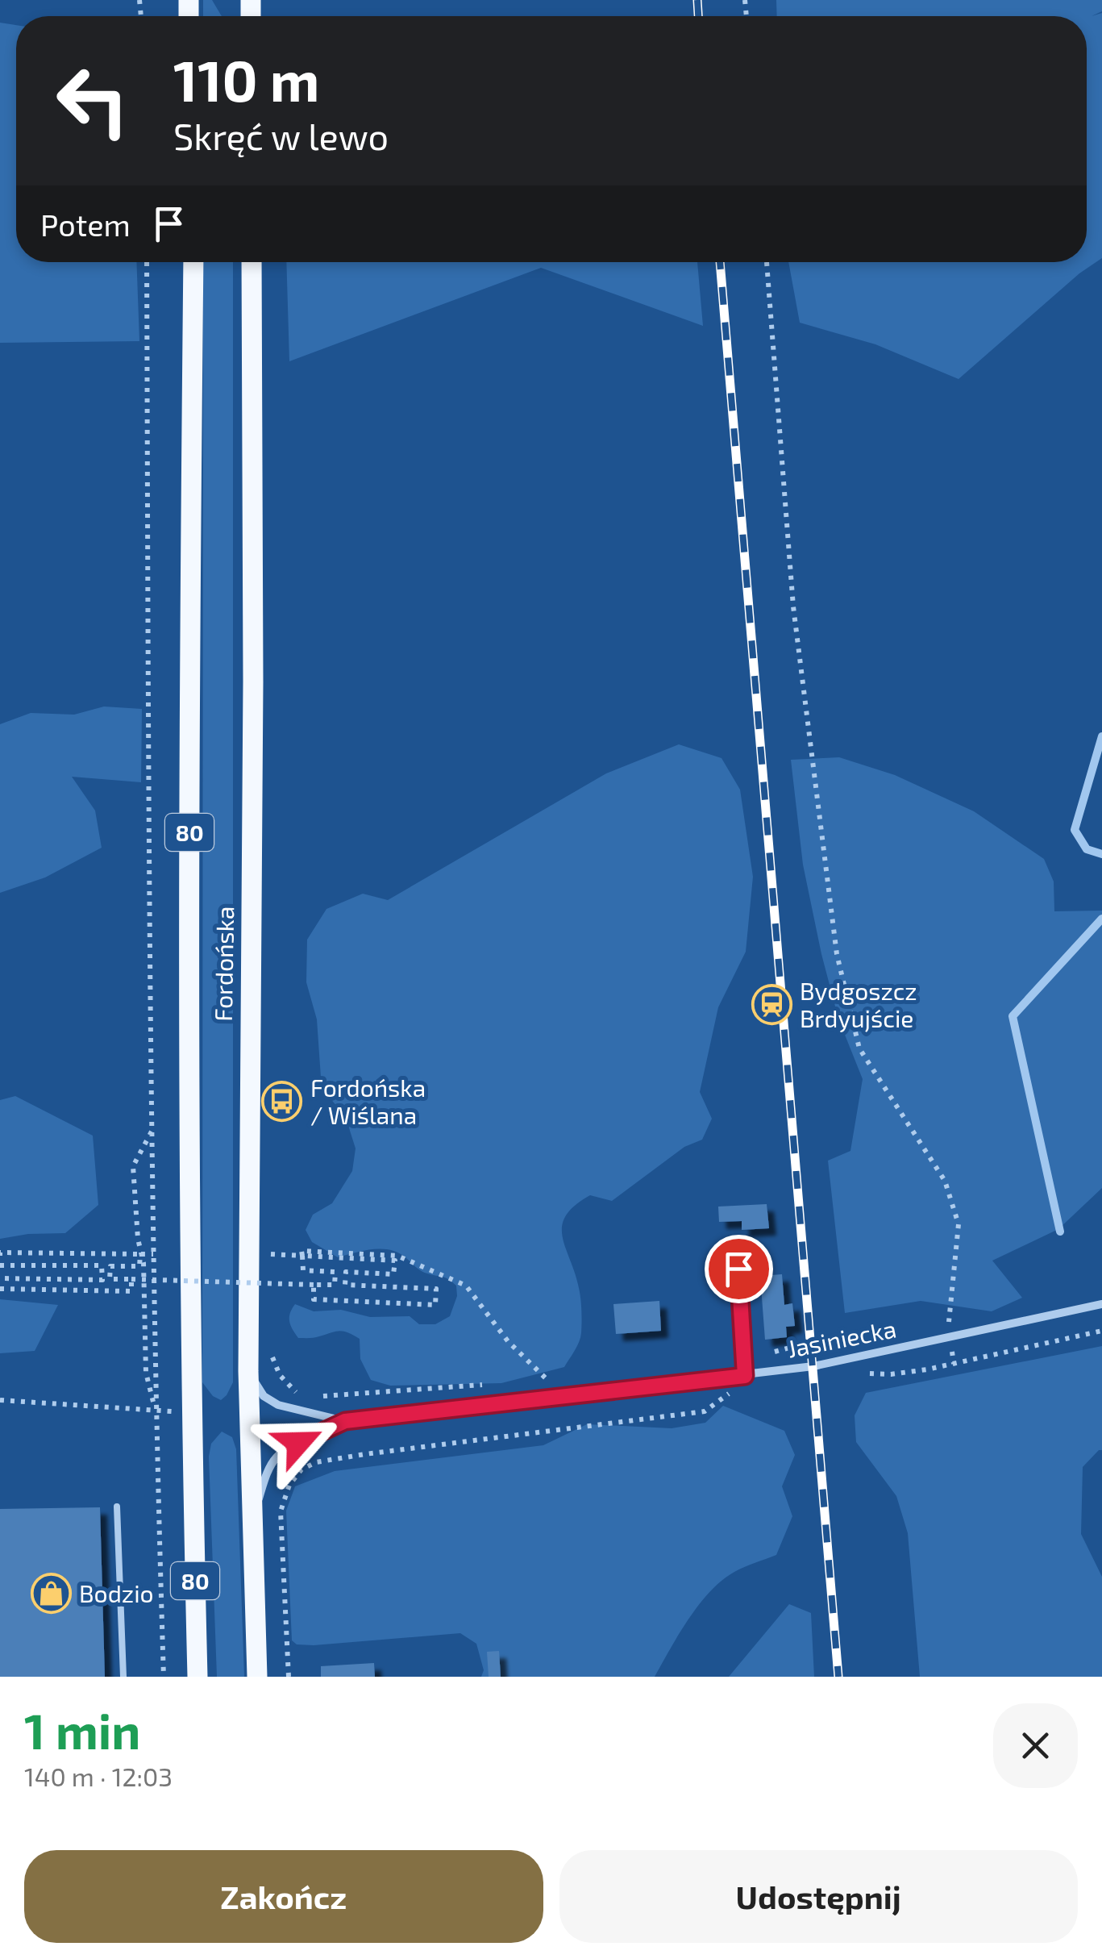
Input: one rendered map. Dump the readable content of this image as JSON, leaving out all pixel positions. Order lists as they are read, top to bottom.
{
  "streets": {
    "main road": ["80", "Fordońska"],
    "street": ["Jasiniecka"]
  },
  "crossings": [
    ["Fordońska", "Jasiniecka"]
  ],
  "places": {
    "station": ["Bydgoszcz Brdyujście"],
    "bus stop": ["Fordońska / Wiślana"],
    "shop": ["Bodzio"]
  },
  "page": {
    "turn": ["110 m", "Skręć w lewo"],
    "then": "Potem",
    "heading": ["1 min", "140 m · 12:03"],
    "buttons": ["Zakończ", "Udostępnij"]
  }
}
